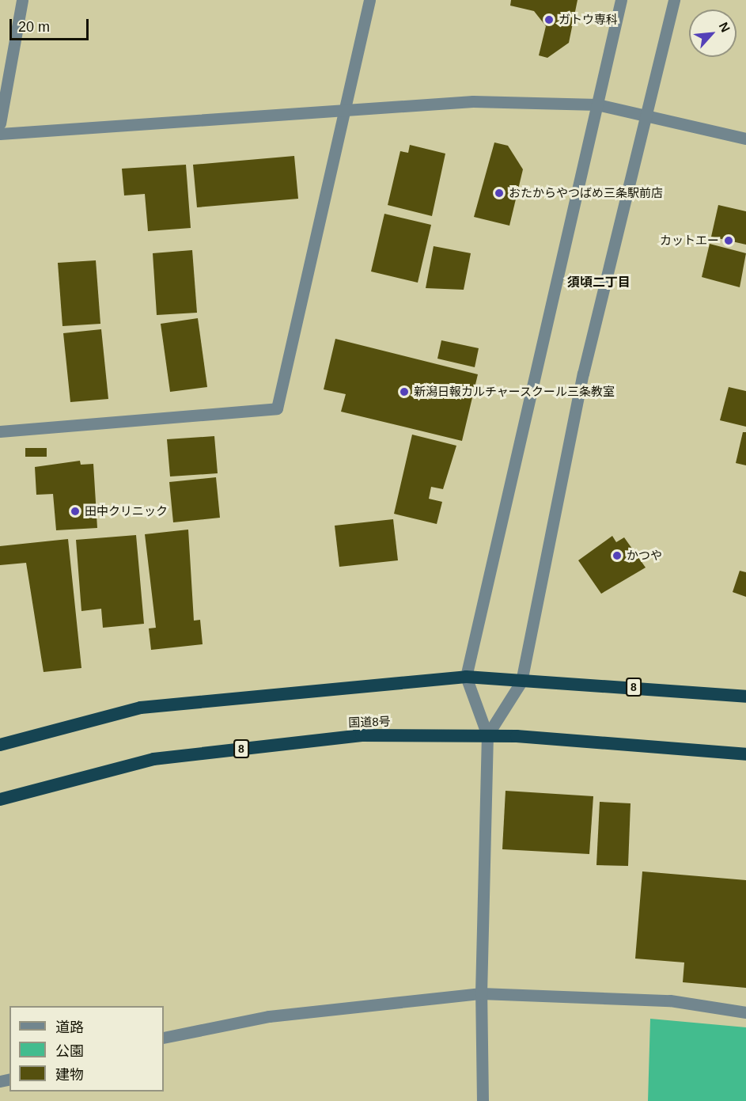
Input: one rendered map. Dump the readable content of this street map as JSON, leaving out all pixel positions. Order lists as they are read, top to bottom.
{
  "streets": {
    "highway": ["8", "国道8号"]
  },
  "districts": ["須頃二丁目"],
  "places": [
    "ガトウ専科",
    "おたからやつばめ三条駅前店",
    "カットエー",
    "新潟日報カルチャースクール三条教室",
    "田中クリニック",
    "かつや"
  ],
  "legend": ["道路", "公園", "建物"],
  "scale_bar": "20 m",
  "north": "top right"
}
